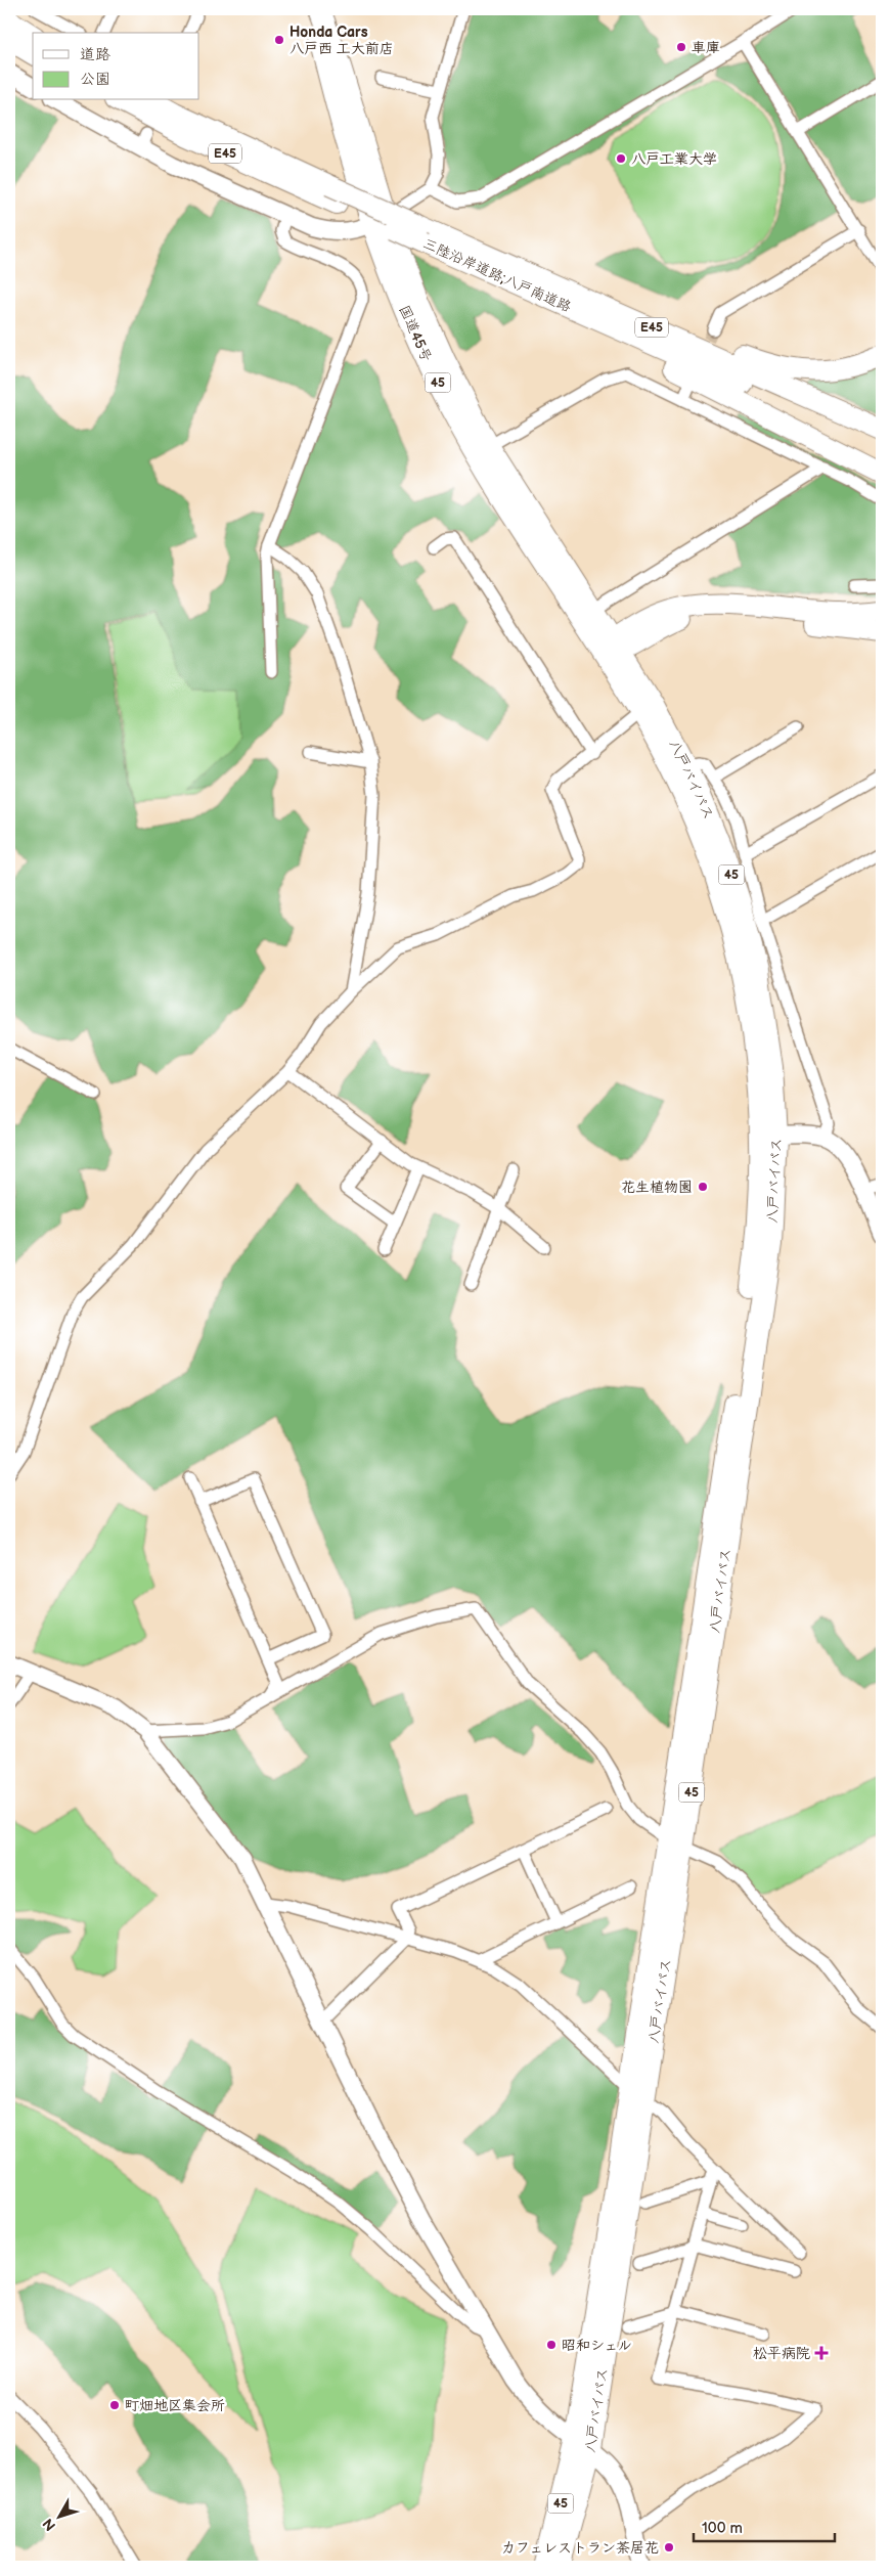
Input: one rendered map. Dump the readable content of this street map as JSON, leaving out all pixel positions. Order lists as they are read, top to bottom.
{
  "streets": {
    "highway": [
      "E45",
      "三陸沿岸道路;八戸南道路",
      "国道45号",
      "45",
      "八戸バイパス"
    ]
  },
  "crossings": [
    ["国道45号", "八戸バイパス"]
  ],
  "places": {
    "other": [
      "Honda Cars 八戸西 工大前店",
      "車庫",
      "八戸工業大学",
      "花生植物園",
      "昭和シェル",
      "町畑地区集会所",
      "カフェレストラン茶居花"
    ],
    "health": ["松平病院"]
  },
  "legend": ["道路", "公園"],
  "scale_bar": "100 m",
  "north": "bottom left"
}
